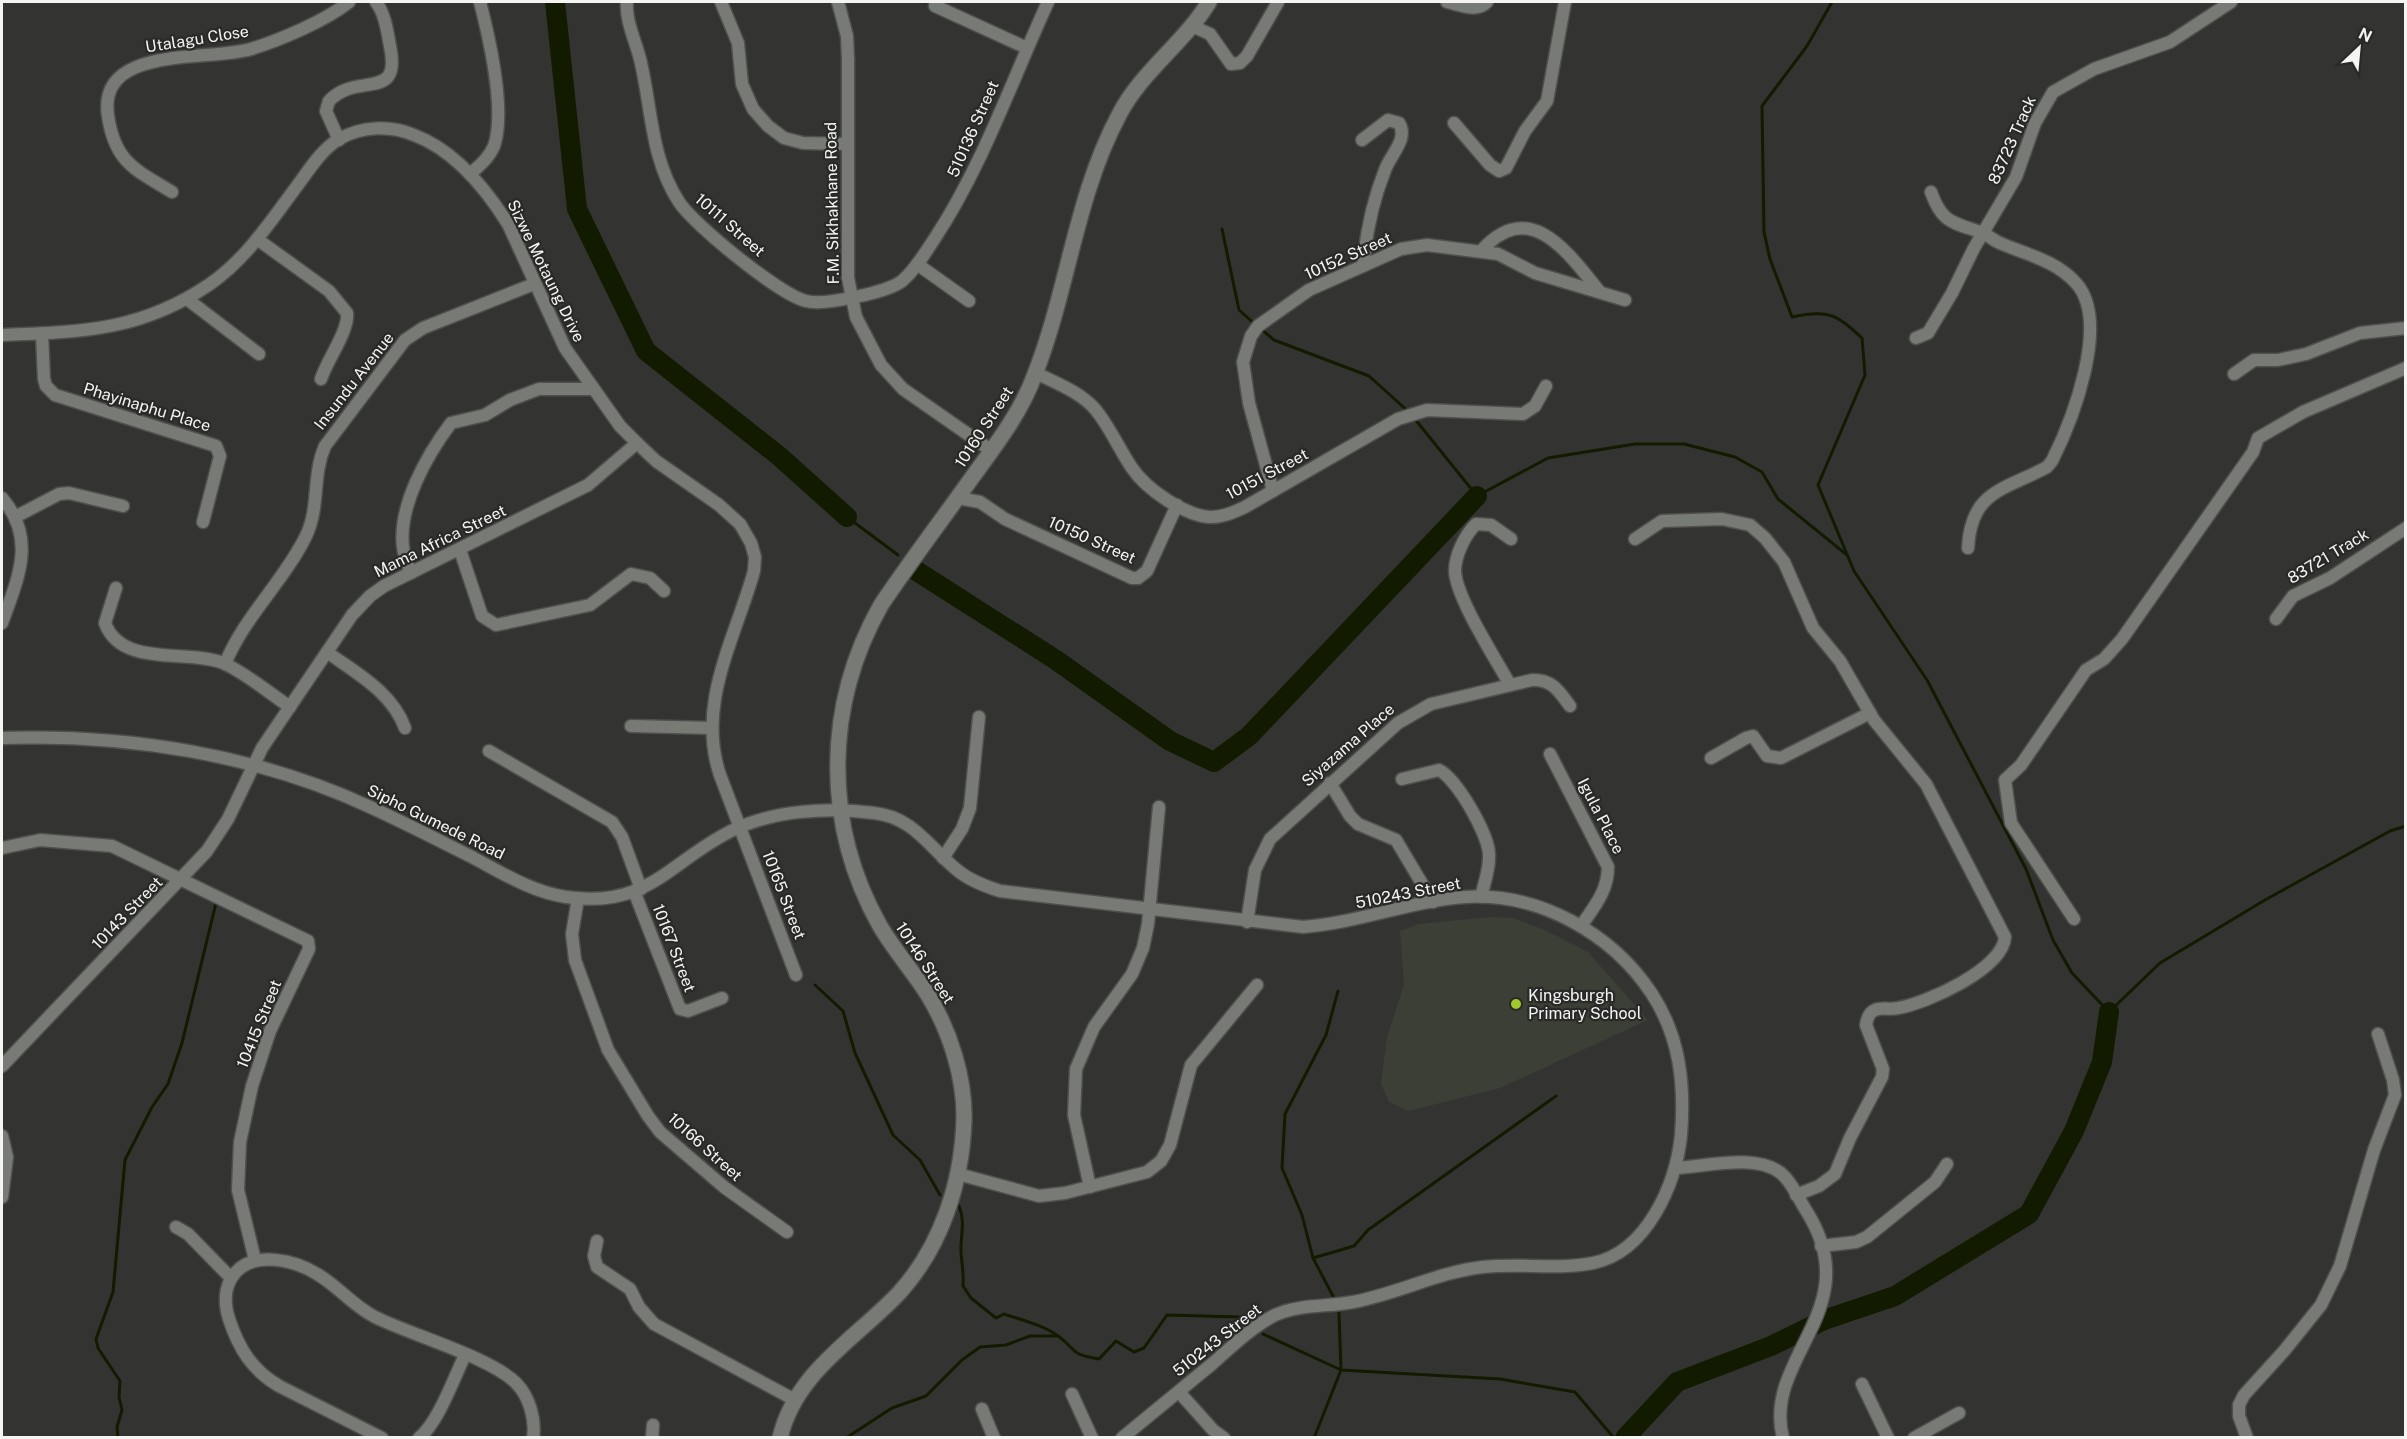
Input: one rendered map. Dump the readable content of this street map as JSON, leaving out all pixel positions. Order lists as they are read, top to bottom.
{
  "streets": {
    "street": [
      "Utalagu Close",
      "510136 Street",
      "83723 Track",
      "F.M. Sikhakhane Road",
      "10111 Street",
      "10152 Street",
      "Sizwe Motaung Drive",
      "Insundu Avenue",
      "Phayinaphu Place",
      "10160 Street",
      "10151 Street",
      "10150 Street",
      "Mama Africa Street",
      "83721 Track",
      "Siyazama Place",
      "Igula Place",
      "Sipho Gumede Road",
      "510243 Street",
      "10165 Street",
      "10143 Street",
      "10167 Street",
      "10146 Street",
      "10415 Street",
      "10166 Street"
    ]
  },
  "crossings": [
    ["510136 Street", "F.M. Sikhakhane Road"],
    ["510136 Street", "10111 Street"],
    ["F.M. Sikhakhane Road", "10111 Street"],
    ["F.M. Sikhakhane Road", "10160 Street"],
    ["10152 Street", "10151 Street"],
    ["Sizwe Motaung Drive", "Insundu Avenue"],
    ["Sizwe Motaung Drive", "Phayinaphu Place"],
    ["Sizwe Motaung Drive", "Mama Africa Street"],
    ["Sizwe Motaung Drive", "Sipho Gumede Road"],
    ["Sizwe Motaung Drive", "10165 Street"],
    ["10160 Street", "10151 Street"],
    ["10160 Street", "10150 Street"],
    ["10160 Street", "Sipho Gumede Road"],
    ["10160 Street", "510243 Street"],
    ["10160 Street", "10146 Street"],
    ["10151 Street", "10150 Street"],
    ["Mama Africa Street", "Sipho Gumede Road"],
    ["Mama Africa Street", "10143 Street"],
    ["Siyazama Place", "510243 Street"],
    ["Igula Place", "510243 Street"],
    ["Sipho Gumede Road", "510243 Street"],
    ["Sipho Gumede Road", "10165 Street"],
    ["Sipho Gumede Road", "10143 Street"],
    ["Sipho Gumede Road", "10167 Street"],
    ["Sipho Gumede Road", "10146 Street"],
    ["Sipho Gumede Road", "10166 Street"],
    ["510243 Street", "10146 Street"],
    ["10143 Street", "10415 Street"]
  ],
  "places": ["Kingsburgh Primary School"],
  "north": "top right"
}
